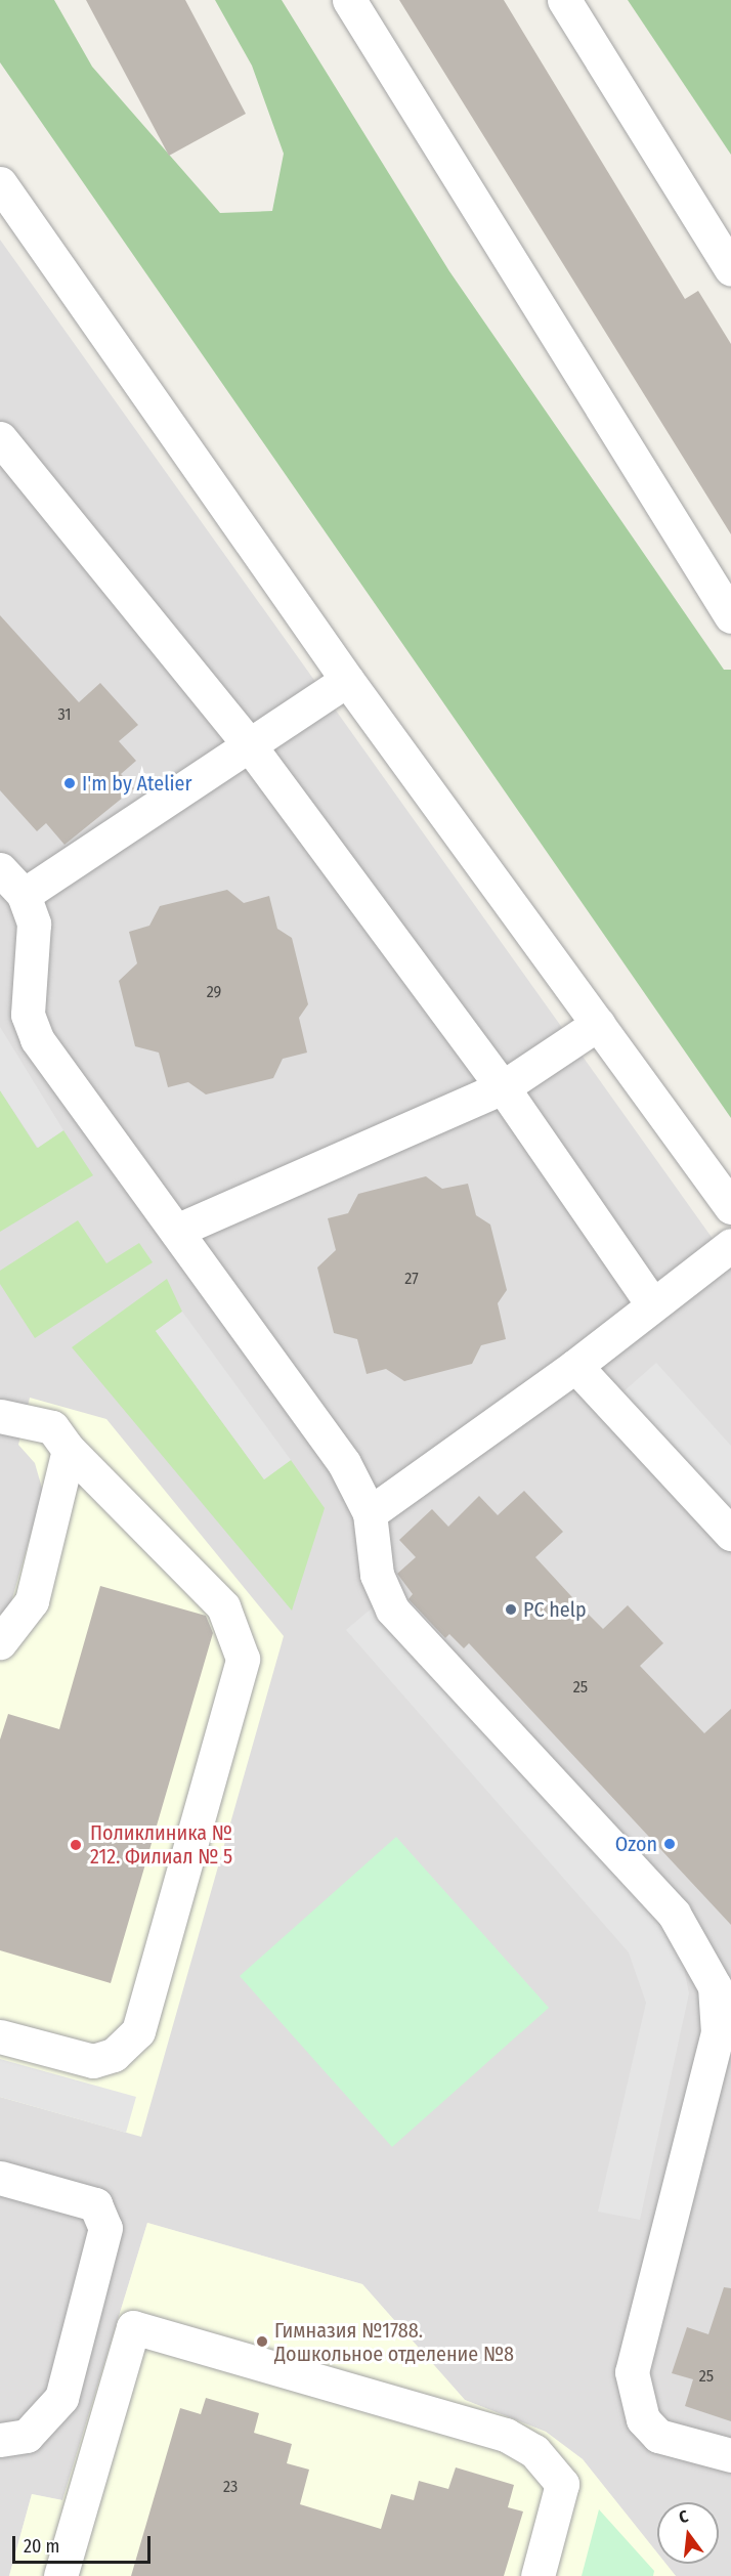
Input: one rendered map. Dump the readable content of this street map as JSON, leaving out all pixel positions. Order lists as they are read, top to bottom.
{
  "places": [
    "I'm by Atelier",
    "PC help",
    "Ozon",
    "Поликлиника № 212. Филиал № 5",
    "Гимназия №1788. Дошкольное отделение №8"
  ],
  "house_numbers": [
    "31",
    "29",
    "27",
    "25",
    "25",
    "23"
  ],
  "scale_bar": "20 m",
  "north": "top"
}
